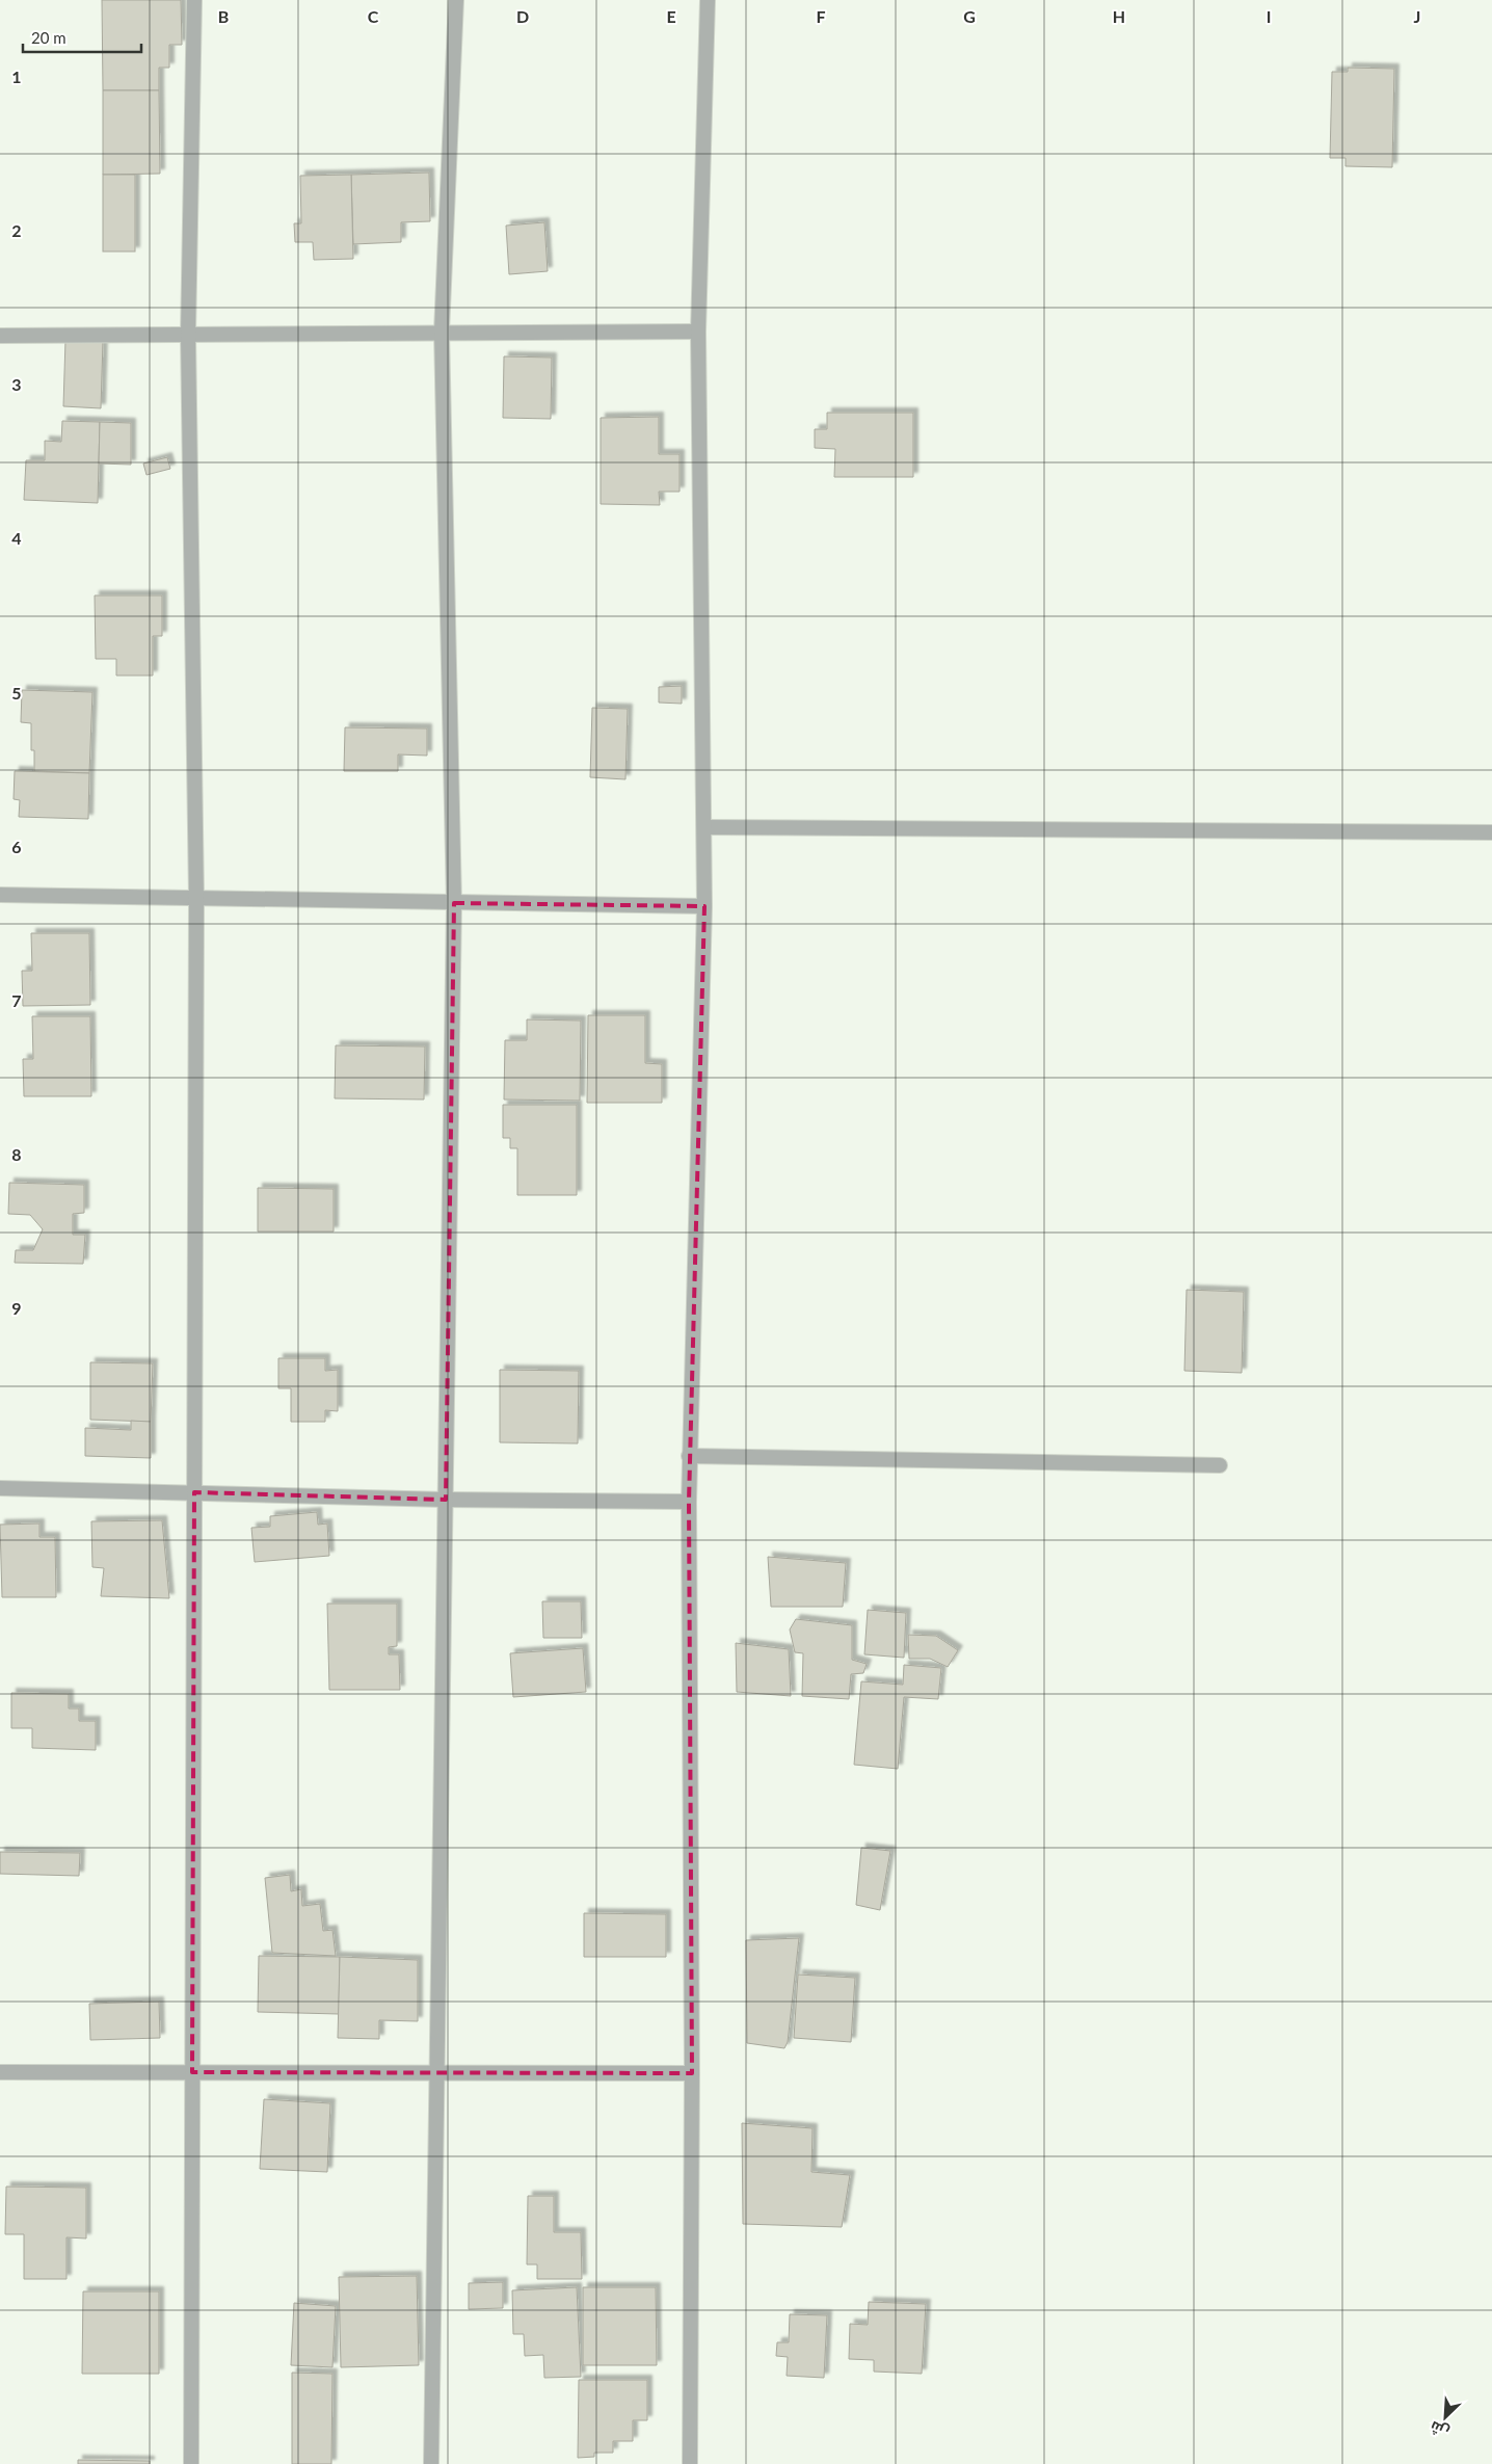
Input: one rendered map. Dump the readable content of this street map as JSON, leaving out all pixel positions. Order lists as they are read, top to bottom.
{
  "scale_bar": "20 m",
  "north": "bottom left",
  "grid": {
    "columns": [
      "B",
      "C",
      "D",
      "E",
      "F",
      "G",
      "H",
      "I",
      "J"
    ],
    "rows": [
      "1",
      "2",
      "3",
      "4",
      "5",
      "6",
      "7",
      "8",
      "9"
    ]
  }
}
